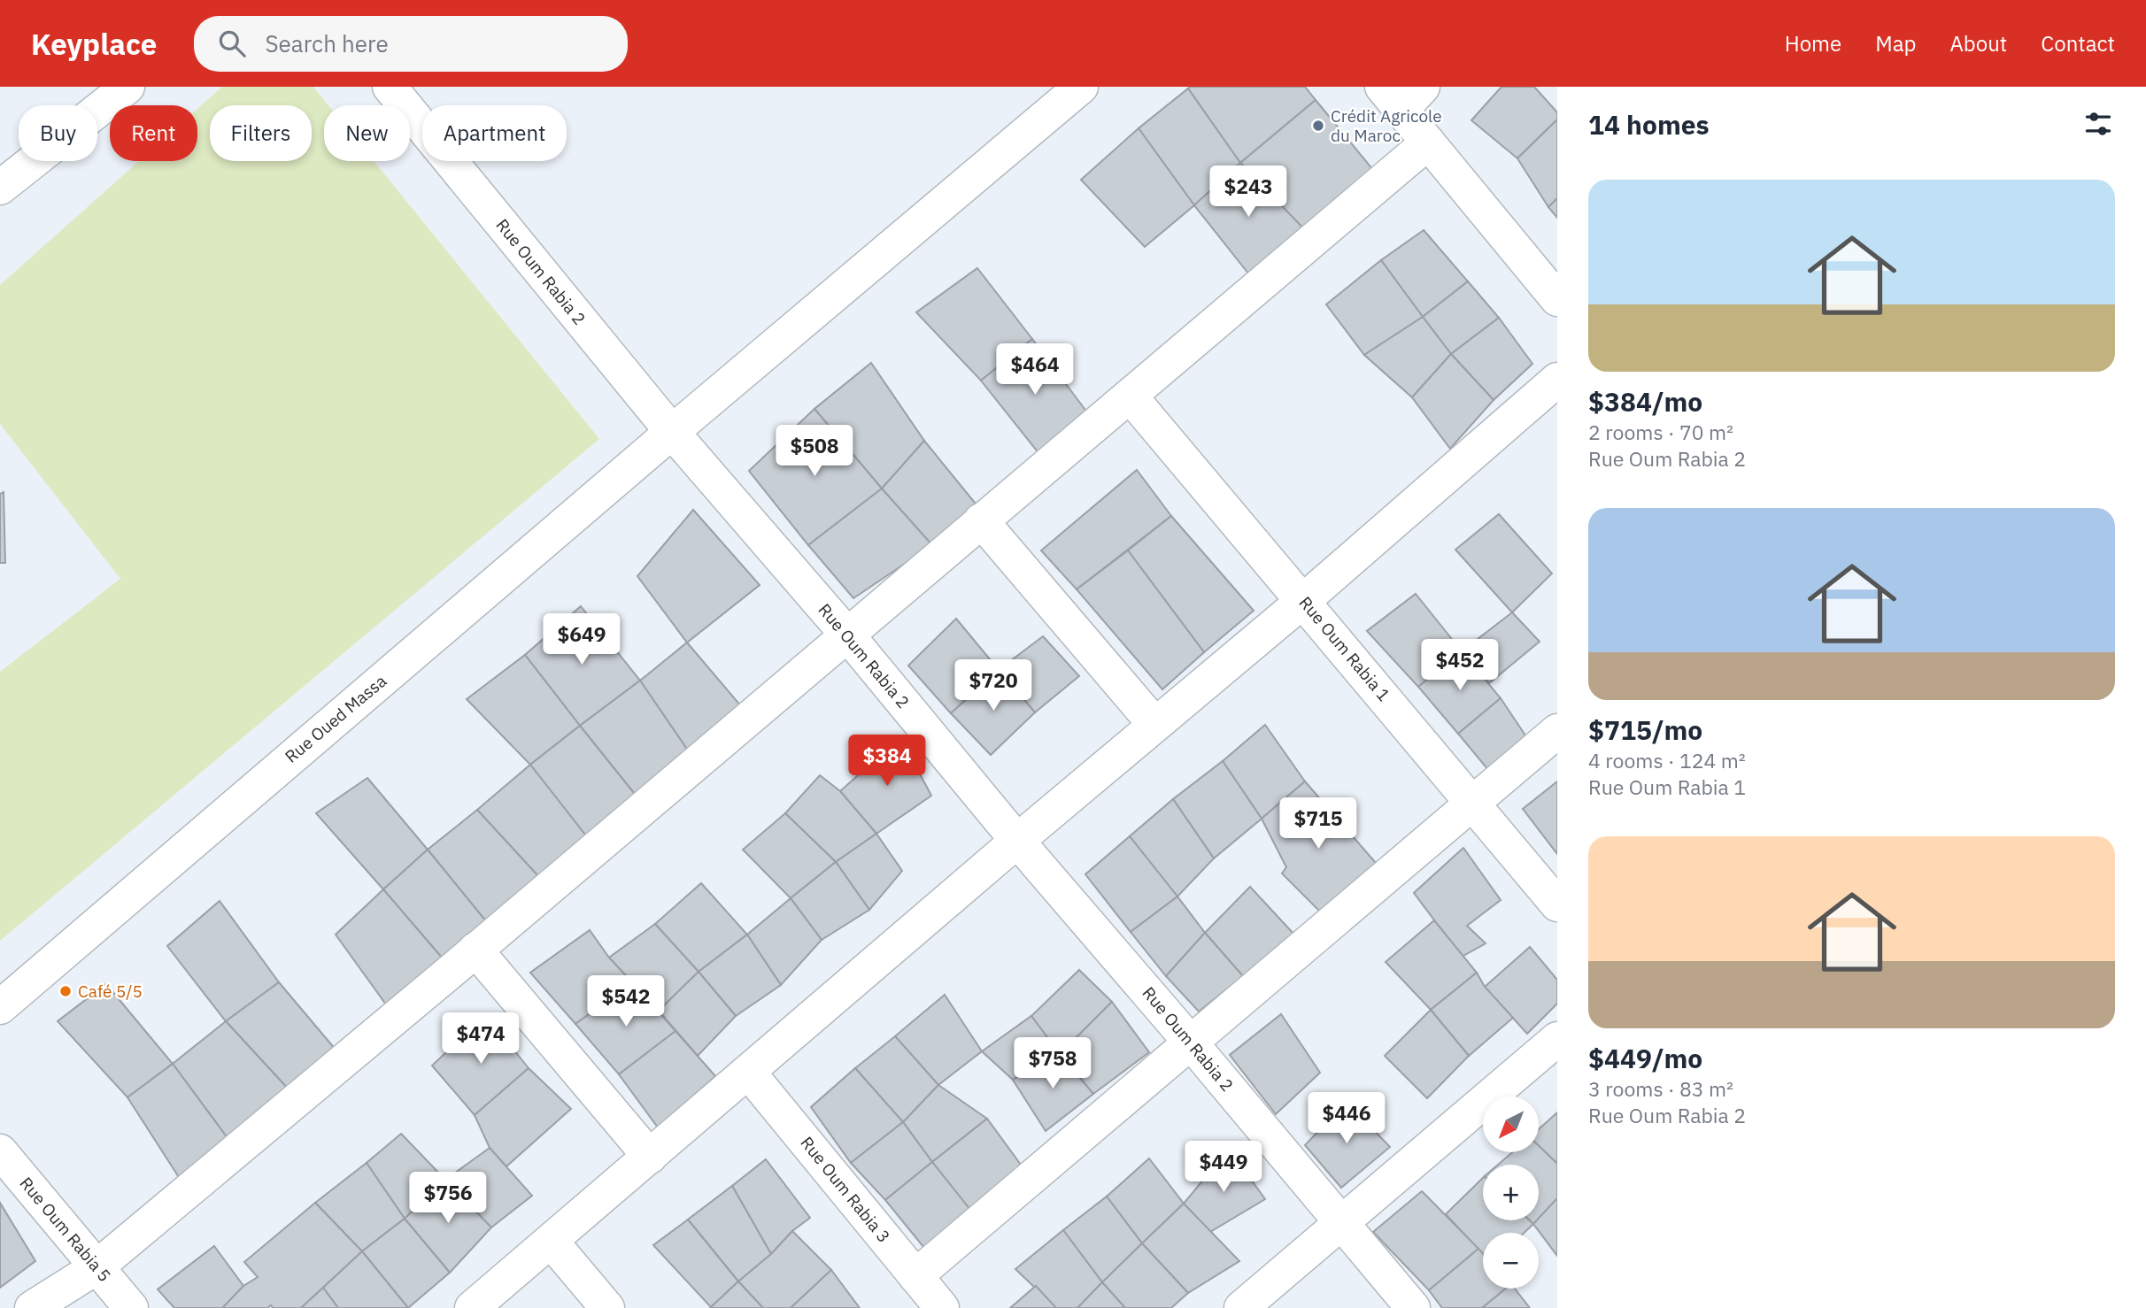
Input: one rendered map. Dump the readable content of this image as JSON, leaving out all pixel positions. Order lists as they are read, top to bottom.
{
  "streets": {
    "street": [
      "Rue Oum Rabia 2",
      "Rue Oum Rabia 1",
      "Rue Oued Massa",
      "Rue Oum Rabia 3",
      "Rue Oum Rabia 5"
    ]
  },
  "crossings": [
    ["Rue Oum Rabia 2", "Rue Oued Massa"]
  ],
  "places": ["Crédit Agricole du Maroc", "Café 5/5"],
  "north": "bottom left",
  "page": {
    "header": "Keyplace",
    "search": "Search here",
    "nav": [
      "Home",
      "Map",
      "About",
      "Contact"
    ],
    "heading": "14 homes",
    "chip": [
      "Buy",
      "Rent",
      "Filters",
      "New",
      "Apartment"
    ],
    "list": [
      {
        "name": "$384/mo",
        "note": "2 rooms · 70 m² · Rue Oum Rabia 2"
      },
      {
        "name": "$715/mo",
        "note": "4 rooms · 124 m² · Rue Oum Rabia 1"
      },
      {
        "name": "$449/mo",
        "note": "3 rooms · 83 m² · Rue Oum Rabia 2"
      }
    ],
    "price": [
      "$243",
      "$464",
      "$508",
      "$649",
      "$452",
      "$720",
      "$384",
      "$715",
      "$542",
      "$474",
      "$758",
      "$446",
      "$449",
      "$756"
    ],
    "map_buttons": ["+", "−"]
  }
}
